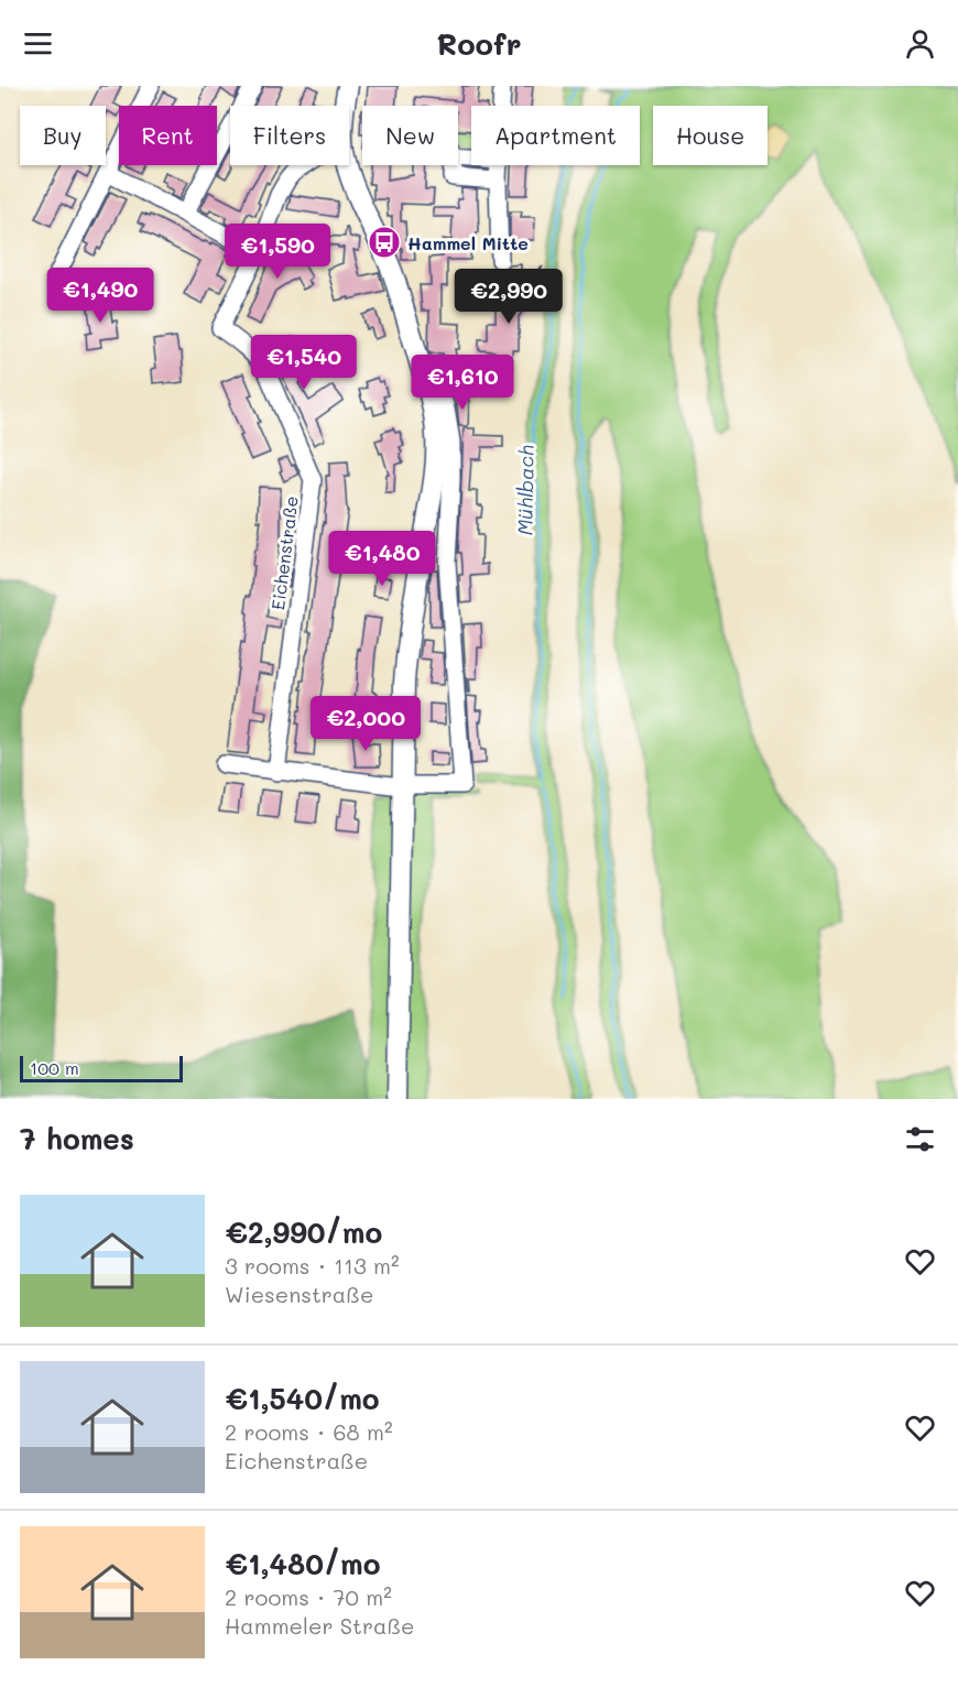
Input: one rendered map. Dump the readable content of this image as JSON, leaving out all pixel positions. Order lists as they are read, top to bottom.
{
  "streets": {
    "street": ["Eichenstraße"]
  },
  "water": ["Mühlbach"],
  "places": {
    "bus stop": ["Hammel Mitte"]
  },
  "scale_bar": "100 m",
  "page": {
    "header": "Roofr",
    "chip": [
      "Buy",
      "Rent",
      "Filters",
      "New",
      "Apartment",
      "House"
    ],
    "price": [
      "€1,590",
      "€1,490",
      "€2,990",
      "€1,540",
      "€1,610",
      "€1,480",
      "€2,000"
    ],
    "scale": "100 m",
    "heading": "7 homes",
    "list": [
      {
        "name": "€2,990/mo",
        "note": "3 rooms · 113 m² · Wiesenstraße"
      },
      {
        "name": "€1,540/mo",
        "note": "2 rooms · 68 m² · Eichenstraße"
      },
      {
        "name": "€1,480/mo",
        "note": "2 rooms · 70 m² · Hammeler Straße"
      }
    ]
  }
}
